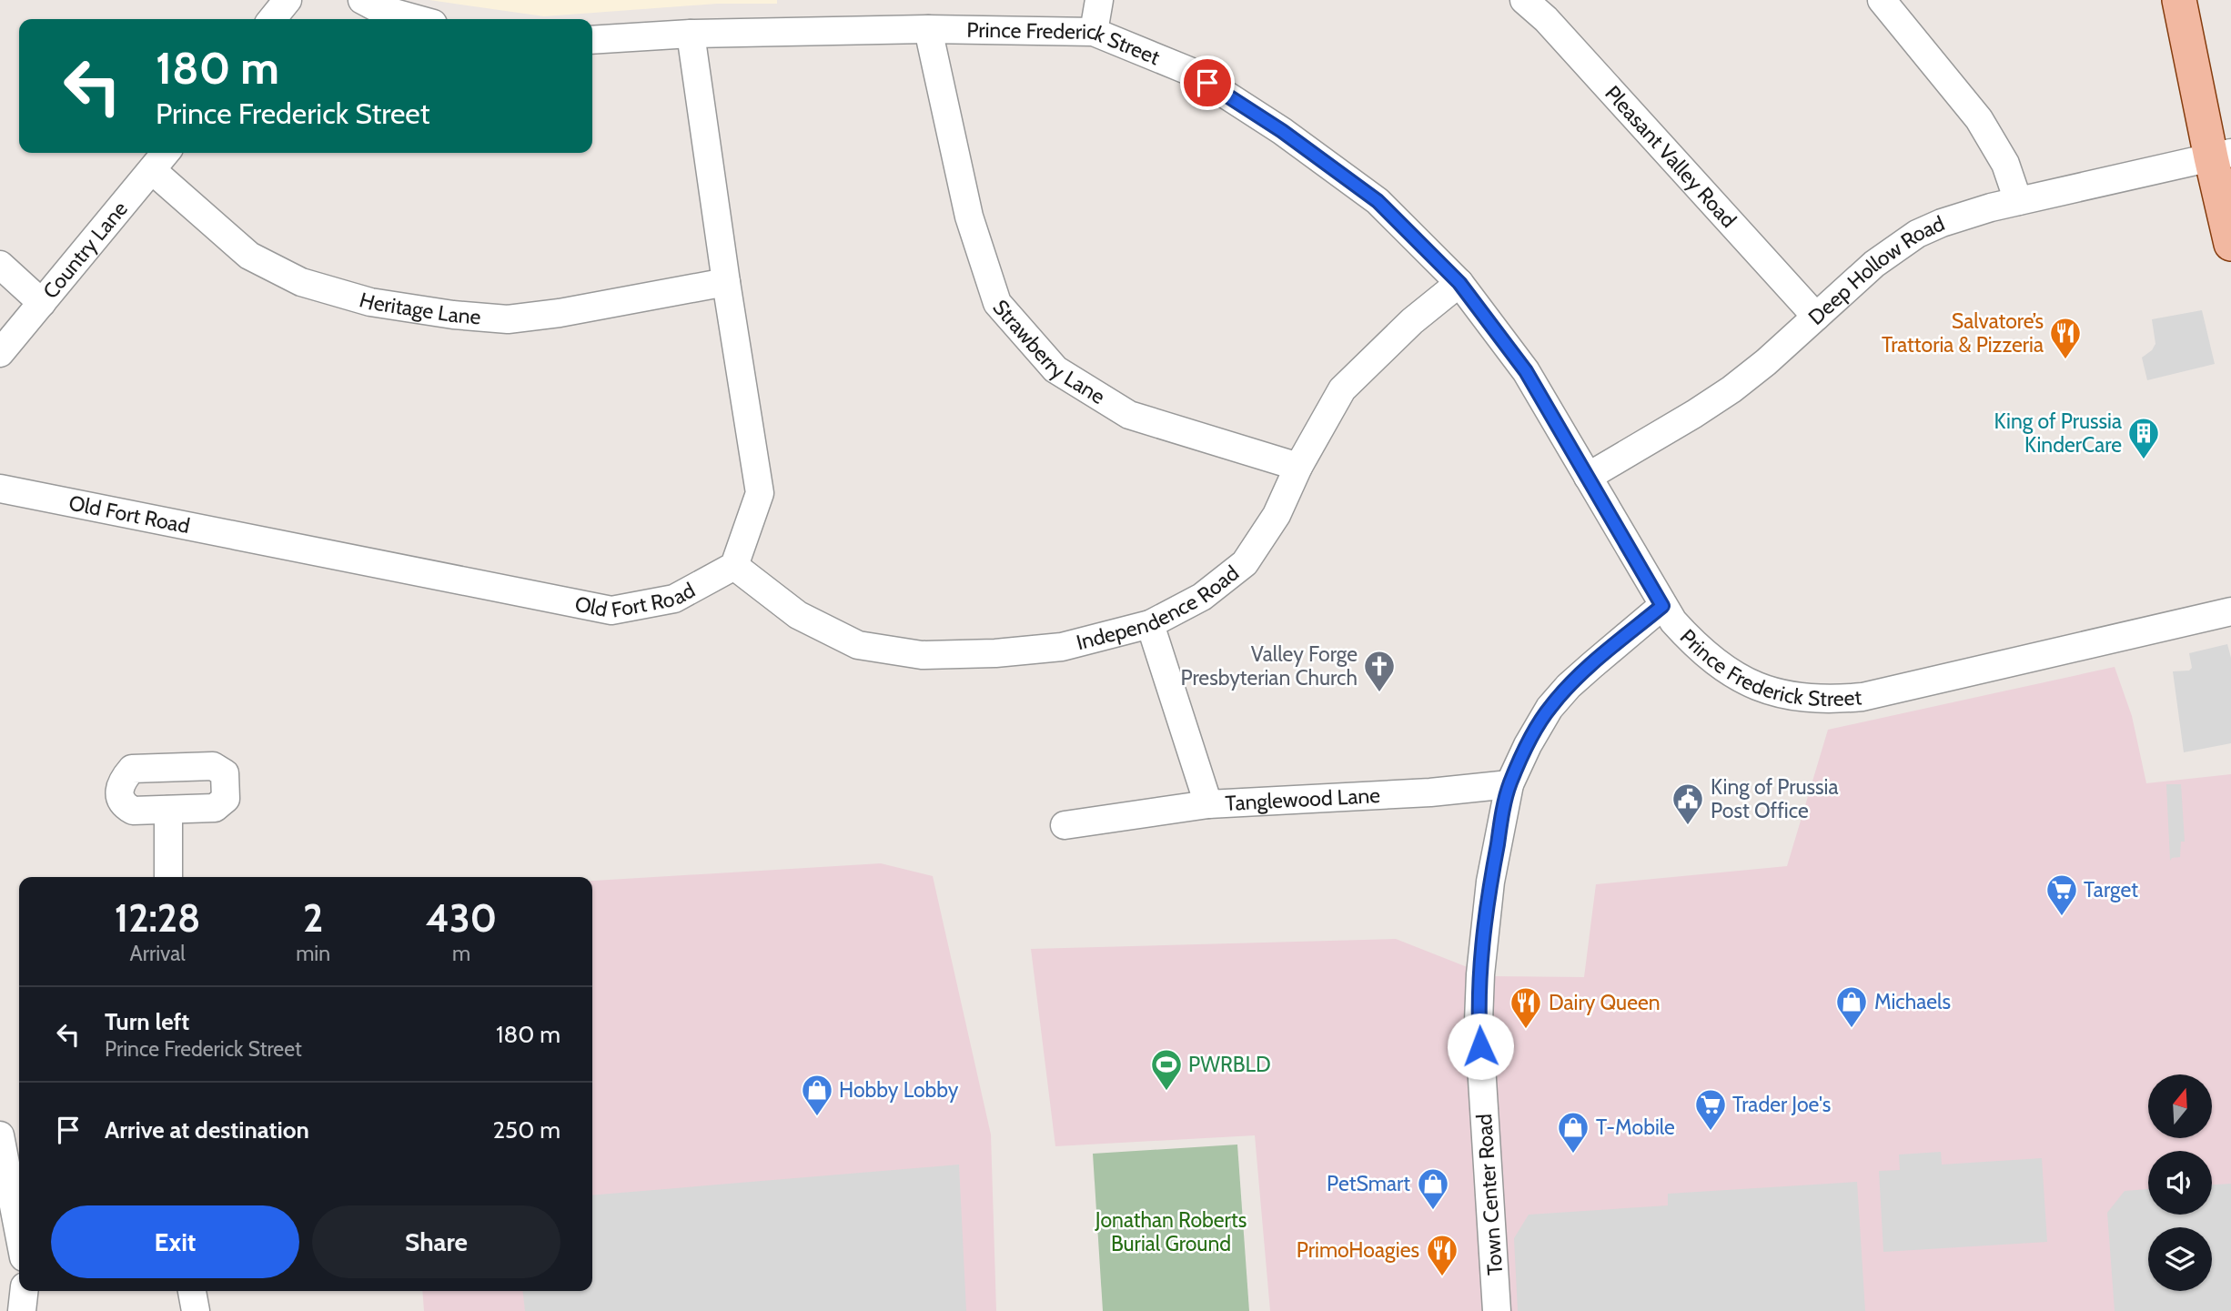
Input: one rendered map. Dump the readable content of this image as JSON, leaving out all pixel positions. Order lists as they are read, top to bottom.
{
  "streets": {
    "street": [
      "Prince Frederick Street",
      "Pleasant Valley Road",
      "Country Lane",
      "Deep Hollow Road",
      "Heritage Lane",
      "Strawberry Lane",
      "Old Fort Road",
      "Independence Road",
      "Tanglewood Lane",
      "Town Center Road"
    ]
  },
  "crossings": [
    ["Prince Frederick Street", "Deep Hollow Road"],
    ["Prince Frederick Street", "Strawberry Lane"],
    ["Prince Frederick Street", "Independence Road"],
    ["Prince Frederick Street", "Town Center Road"],
    ["Pleasant Valley Road", "Deep Hollow Road"],
    ["Country Lane", "Heritage Lane"],
    ["Strawberry Lane", "Independence Road"],
    ["Old Fort Road", "Independence Road"],
    ["Independence Road", "Tanglewood Lane"],
    ["Tanglewood Lane", "Town Center Road"]
  ],
  "parks": ["Jonathan Roberts Burial Ground"],
  "places": {
    "restaurant": ["Salvatore’s Trattoria & Pizzeria", "Dairy Queen", "PrimoHoagies"],
    "building": ["King of Prussia KinderCare"],
    "church": ["Valley Forge Presbyterian Church"],
    "public building": ["King of Prussia Post Office"],
    "supermarket": ["Target", "Trader Joe's"],
    "shop": [
      "Michaels",
      "Hobby Lobby",
      "T-Mobile",
      "PetSmart"
    ],
    "sports": ["PWRBLD"]
  },
  "north": "top",
  "page": {
    "turn": ["180 m", "Prince Frederick Street"],
    "eta": [
      "12:28",
      "Arrival",
      "2",
      "min",
      "430",
      "m"
    ],
    "list": [
      {
        "name": "Turn left",
        "note": "Prince Frederick Street",
        "value": "180 m"
      },
      {
        "name": "Arrive at destination",
        "value": "250 m"
      }
    ],
    "buttons": ["Exit", "Share"]
  }
}
